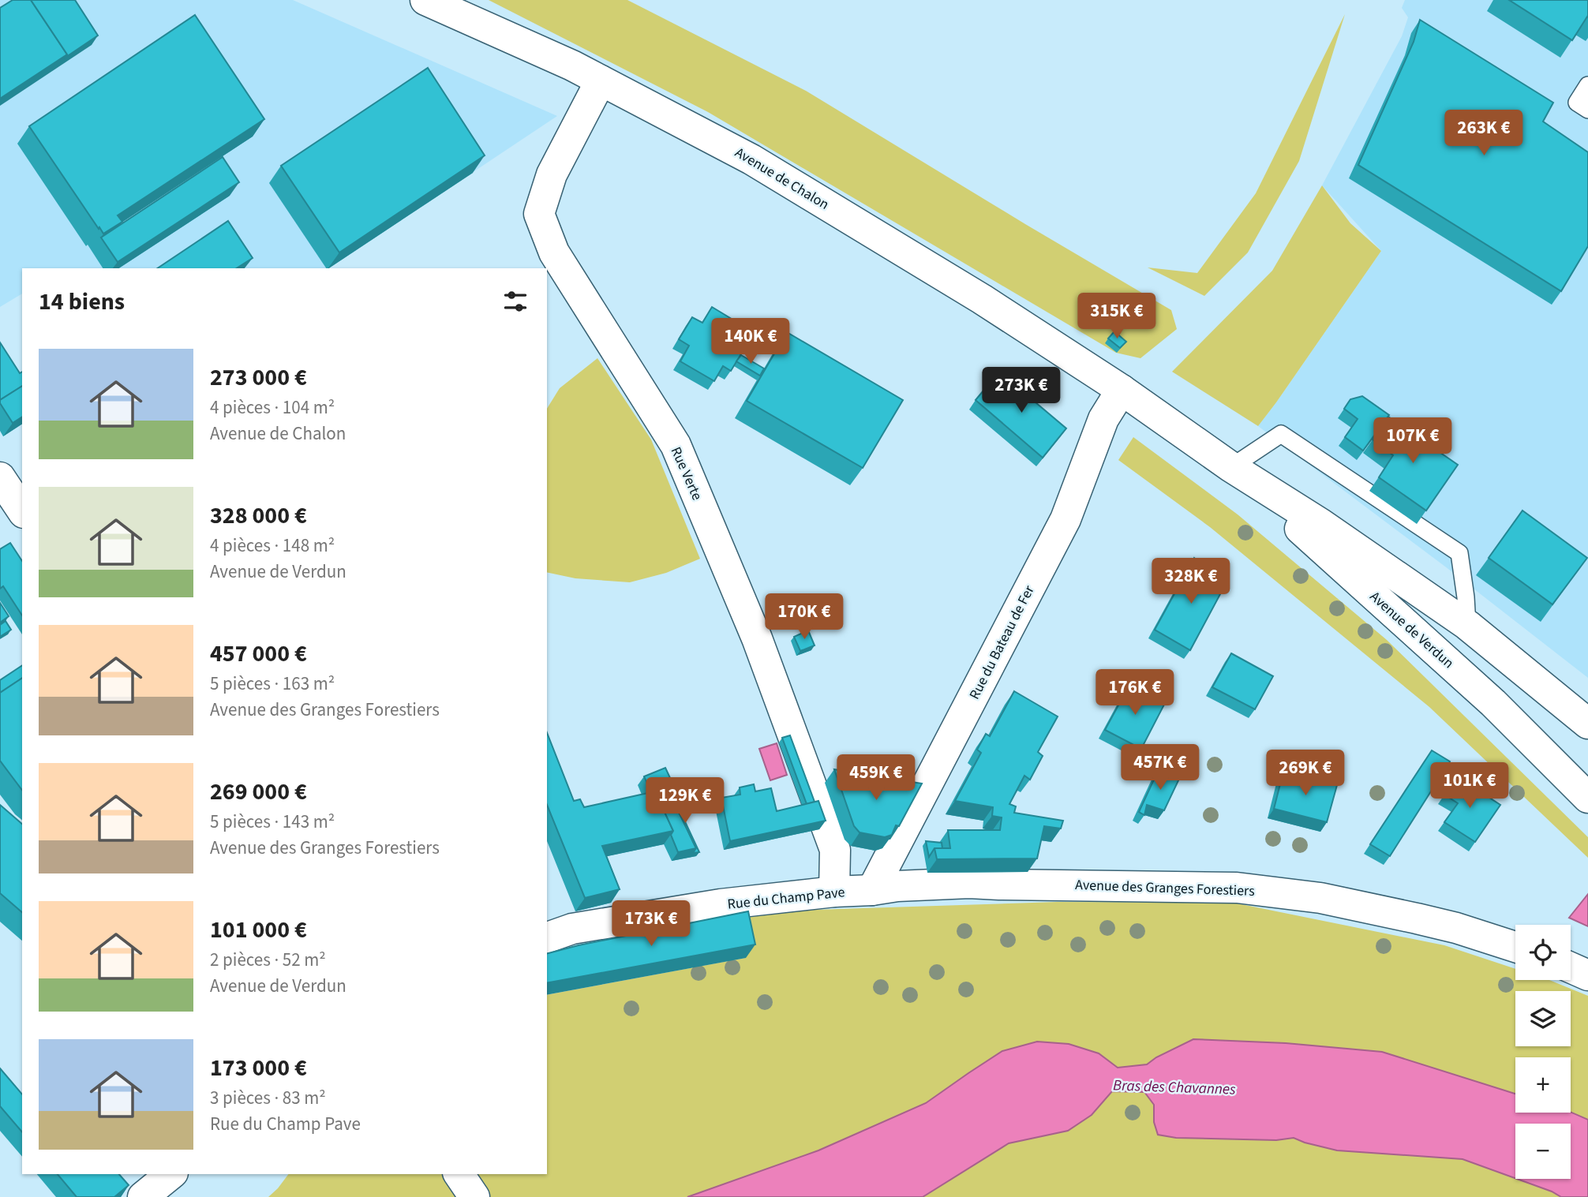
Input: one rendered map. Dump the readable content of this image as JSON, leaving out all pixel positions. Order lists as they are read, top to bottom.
{
  "streets": {
    "street": [
      "Avenue de Chalon",
      "Rue Verte",
      "Avenue de Verdun",
      "Rue du Bateau de Fer",
      "Avenue des Granges Forestiers",
      "Rue du Champ Pave"
    ]
  },
  "crossings": [
    ["Avenue de Chalon", "Rue Verte"],
    ["Avenue de Chalon", "Avenue de Verdun"],
    ["Avenue de Chalon", "Rue du Bateau de Fer"],
    ["Rue Verte", "Rue du Champ Pave"],
    ["Avenue de Verdun", "Rue du Bateau de Fer"],
    ["Rue du Bateau de Fer", "Avenue des Granges Forestiers"],
    ["Rue du Bateau de Fer", "Rue du Champ Pave"],
    ["Avenue des Granges Forestiers", "Rue du Champ Pave"]
  ],
  "water": ["Bras des Chavannes"],
  "page": {
    "price": [
      "263K €",
      "315K €",
      "140K €",
      "273K €",
      "107K €",
      "328K €",
      "170K €",
      "176K €",
      "457K €",
      "269K €",
      "459K €",
      "101K €",
      "129K €",
      "173K €"
    ],
    "heading": "14 biens",
    "list": [
      {
        "name": "273 000 €",
        "note": "4 pièces · 104 m² · Avenue de Chalon"
      },
      {
        "name": "328 000 €",
        "note": "4 pièces · 148 m² · Avenue de Verdun"
      },
      {
        "name": "457 000 €",
        "note": "5 pièces · 163 m² · Avenue des Granges Forestiers"
      },
      {
        "name": "269 000 €",
        "note": "5 pièces · 143 m² · Avenue des Granges Forestiers"
      },
      {
        "name": "101 000 €",
        "note": "2 pièces · 52 m² · Avenue de Verdun"
      },
      {
        "name": "173 000 €",
        "note": "3 pièces · 83 m² · Rue du Champ Pave"
      }
    ],
    "map_buttons": ["+", "−"]
  }
}
